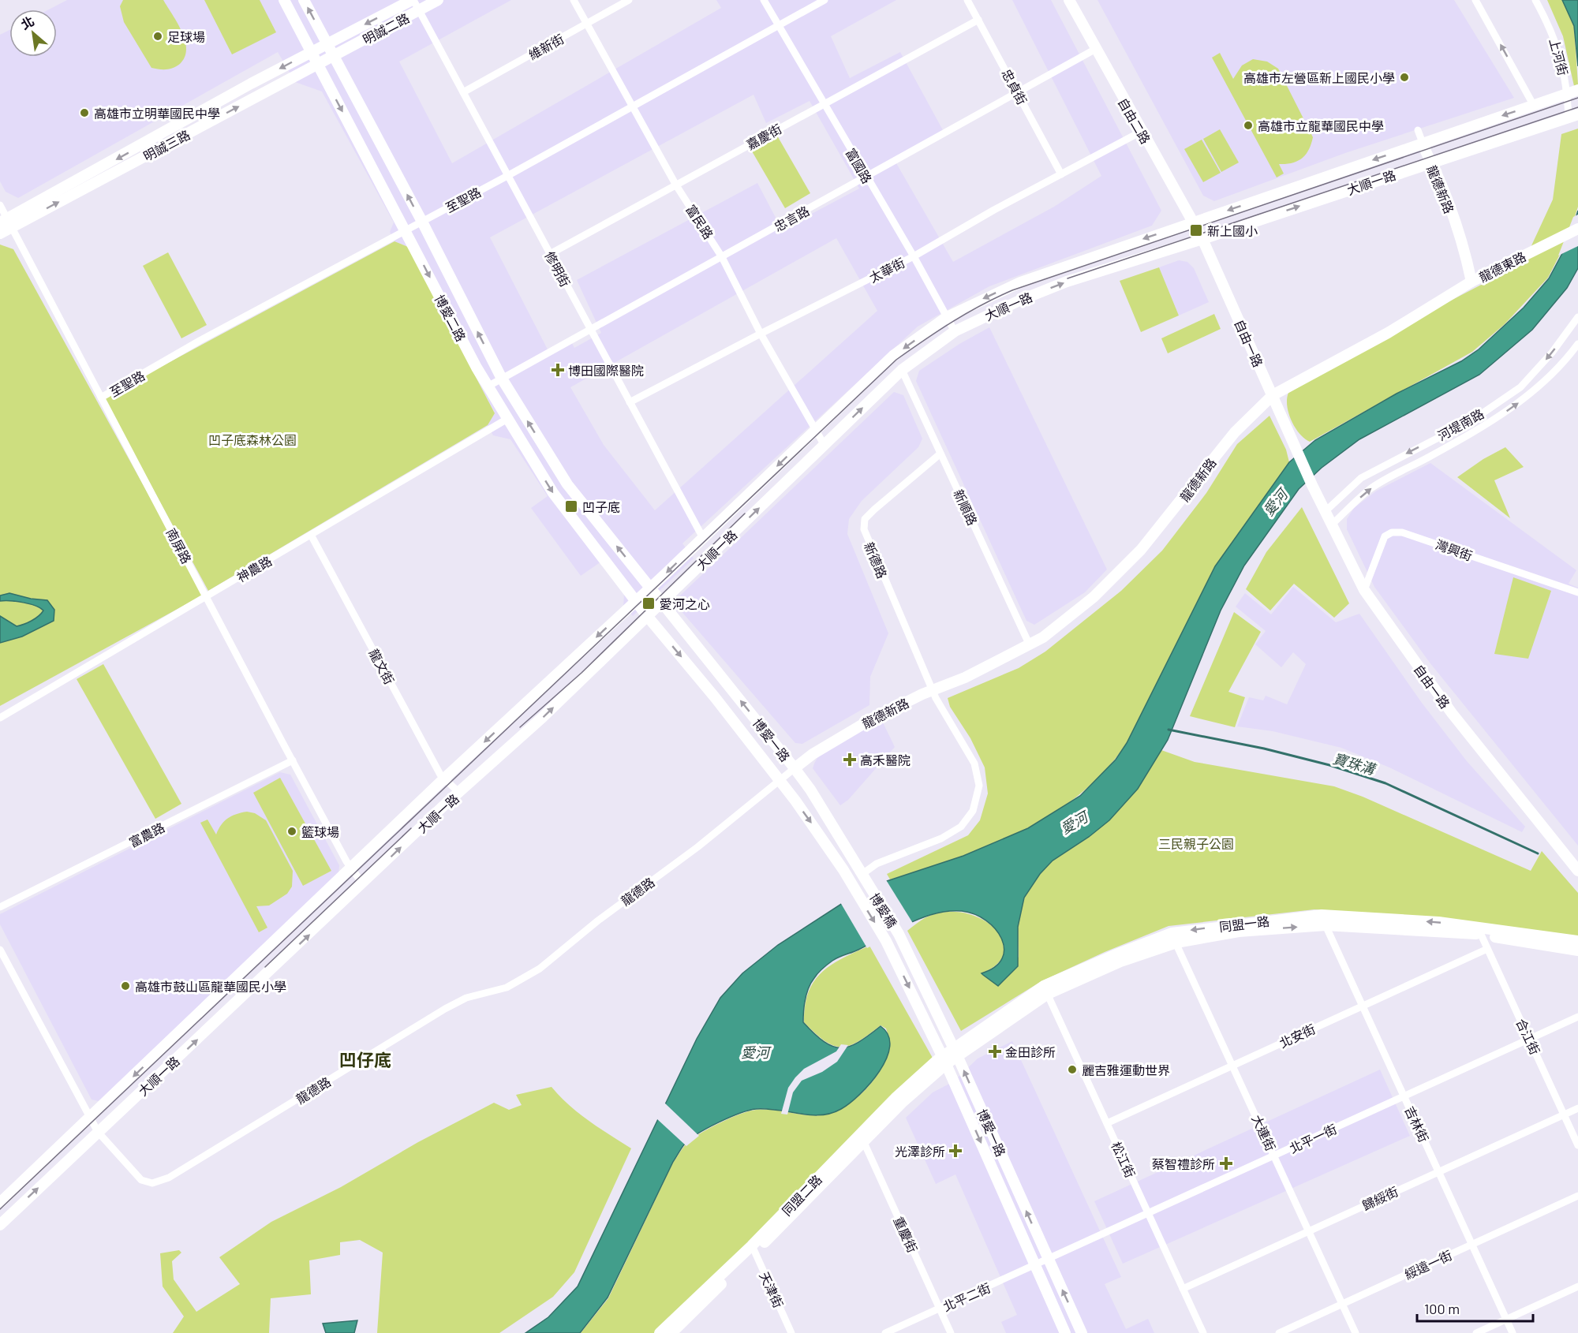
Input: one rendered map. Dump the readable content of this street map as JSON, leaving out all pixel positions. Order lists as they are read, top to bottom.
{
  "streets": {
    "street": [
      "明誠二路",
      "維新街",
      "上河街",
      "忠貞街",
      "自由二路",
      "嘉慶街",
      "明誠三路",
      "富國路",
      "大順一路",
      "龍德新路",
      "至聖路",
      "忠言路",
      "富民路",
      "龍德東路",
      "修明街",
      "太華街",
      "博愛二路",
      "自由一路",
      "河堤南路",
      "新順路",
      "南屏路",
      "灣興街",
      "新德路",
      "神農路",
      "龍文街",
      "博愛一路",
      "富農路",
      "龍德路",
      "博愛橋",
      "同盟一路",
      "北安街",
      "合江街",
      "吉林街",
      "大連街",
      "北平一街",
      "松江街",
      "同盟二路",
      "歸綏街",
      "重慶街",
      "綏遠一街",
      "天津街",
      "北平二街"
    ]
  },
  "crossings": [
    ["明誠二路", "明誠三路"],
    ["明誠二路", "修明街"],
    ["明誠二路", "博愛二路"],
    ["維新街", "富民路"],
    ["維新街", "修明街"],
    ["上河街", "大順一路"],
    ["忠貞街", "嘉慶街"],
    ["忠貞街", "忠言路"],
    ["忠貞街", "太華街"],
    ["自由二路", "大順一路"],
    ["自由二路", "忠言路"],
    ["自由二路", "太華街"],
    ["自由二路", "自由一路"],
    ["嘉慶街", "富國路"],
    ["嘉慶街", "富民路"],
    ["嘉慶街", "修明街"],
    ["明誠三路", "博愛二路"],
    ["明誠三路", "南屏路"],
    ["富國路", "大順一路"],
    ["富國路", "至聖路"],
    ["富國路", "忠言路"],
    ["富國路", "太華街"],
    ["大順一路", "龍德新路"],
    ["大順一路", "富民路"],
    ["大順一路", "修明街"],
    ["大順一路", "博愛二路"],
    ["大順一路", "自由一路"],
    ["大順一路", "新順路"],
    ["大順一路", "南屏路"],
    ["大順一路", "龍文街"],
    ["大順一路", "博愛一路"],
    ["大順一路", "龍德路"],
    ["龍德新路", "龍德東路"],
    ["龍德新路", "自由一路"],
    ["龍德新路", "新順路"],
    ["龍德新路", "新德路"],
    ["龍德新路", "博愛一路"],
    ["龍德新路", "龍德路"],
    ["至聖路", "富民路"],
    ["至聖路", "修明街"],
    ["至聖路", "博愛二路"],
    ["至聖路", "南屏路"],
    ["忠言路", "富民路"],
    ["忠言路", "修明街"],
    ["忠言路", "博愛二路"],
    ["富民路", "太華街"],
    ["修明街", "太華街"],
    ["博愛二路", "神農路"],
    ["博愛二路", "博愛一路"],
    ["自由一路", "河堤南路"],
    ["自由一路", "灣興街"],
    ["新順路", "新德路"],
    ["南屏路", "神農路"],
    ["南屏路", "富農路"],
    ["新德路", "博愛一路"],
    ["神農路", "龍文街"],
    ["博愛一路", "龍德路"],
    ["博愛一路", "博愛橋"],
    ["博愛一路", "同盟一路"],
    ["博愛一路", "北平一街"],
    ["博愛一路", "同盟二路"],
    ["博愛一路", "北平二街"],
    ["同盟一路", "合江街"],
    ["同盟一路", "吉林街"],
    ["同盟一路", "大連街"],
    ["同盟一路", "松江街"],
    ["同盟一路", "同盟二路"],
    ["北安街", "合江街"],
    ["北安街", "吉林街"],
    ["北安街", "大連街"],
    ["北安街", "松江街"],
    ["合江街", "北平一街"],
    ["合江街", "歸綏街"],
    ["吉林街", "北平一街"],
    ["吉林街", "歸綏街"],
    ["吉林街", "綏遠一街"],
    ["大連街", "北平一街"],
    ["大連街", "歸綏街"],
    ["大連街", "綏遠一街"],
    ["北平一街", "松江街"],
    ["北平一街", "北平二街"],
    ["松江街", "歸綏街"],
    ["同盟二路", "重慶街"],
    ["同盟二路", "天津街"],
    ["重慶街", "北平二街"]
  ],
  "districts": ["凹仔底"],
  "water": ["愛河", "寶珠溝"],
  "parks": ["凹子底森林公園", "三民親子公園"],
  "places": {
    "other": [
      "足球場",
      "高雄市左營區新上國民小學",
      "高雄市立明華國民中學",
      "高雄市立龍華國民中學",
      "籃球場",
      "高雄市鼓山區龍華國民小學",
      "麗吉雅運動世界"
    ],
    "transit": ["新上國小", "凹子底", "愛河之心"],
    "health": [
      "博田國際醫院",
      "高禾醫院",
      "金田診所",
      "光澤診所",
      "蔡智禮診所"
    ]
  },
  "scale_bar": "100 m",
  "north": "top left"
}
